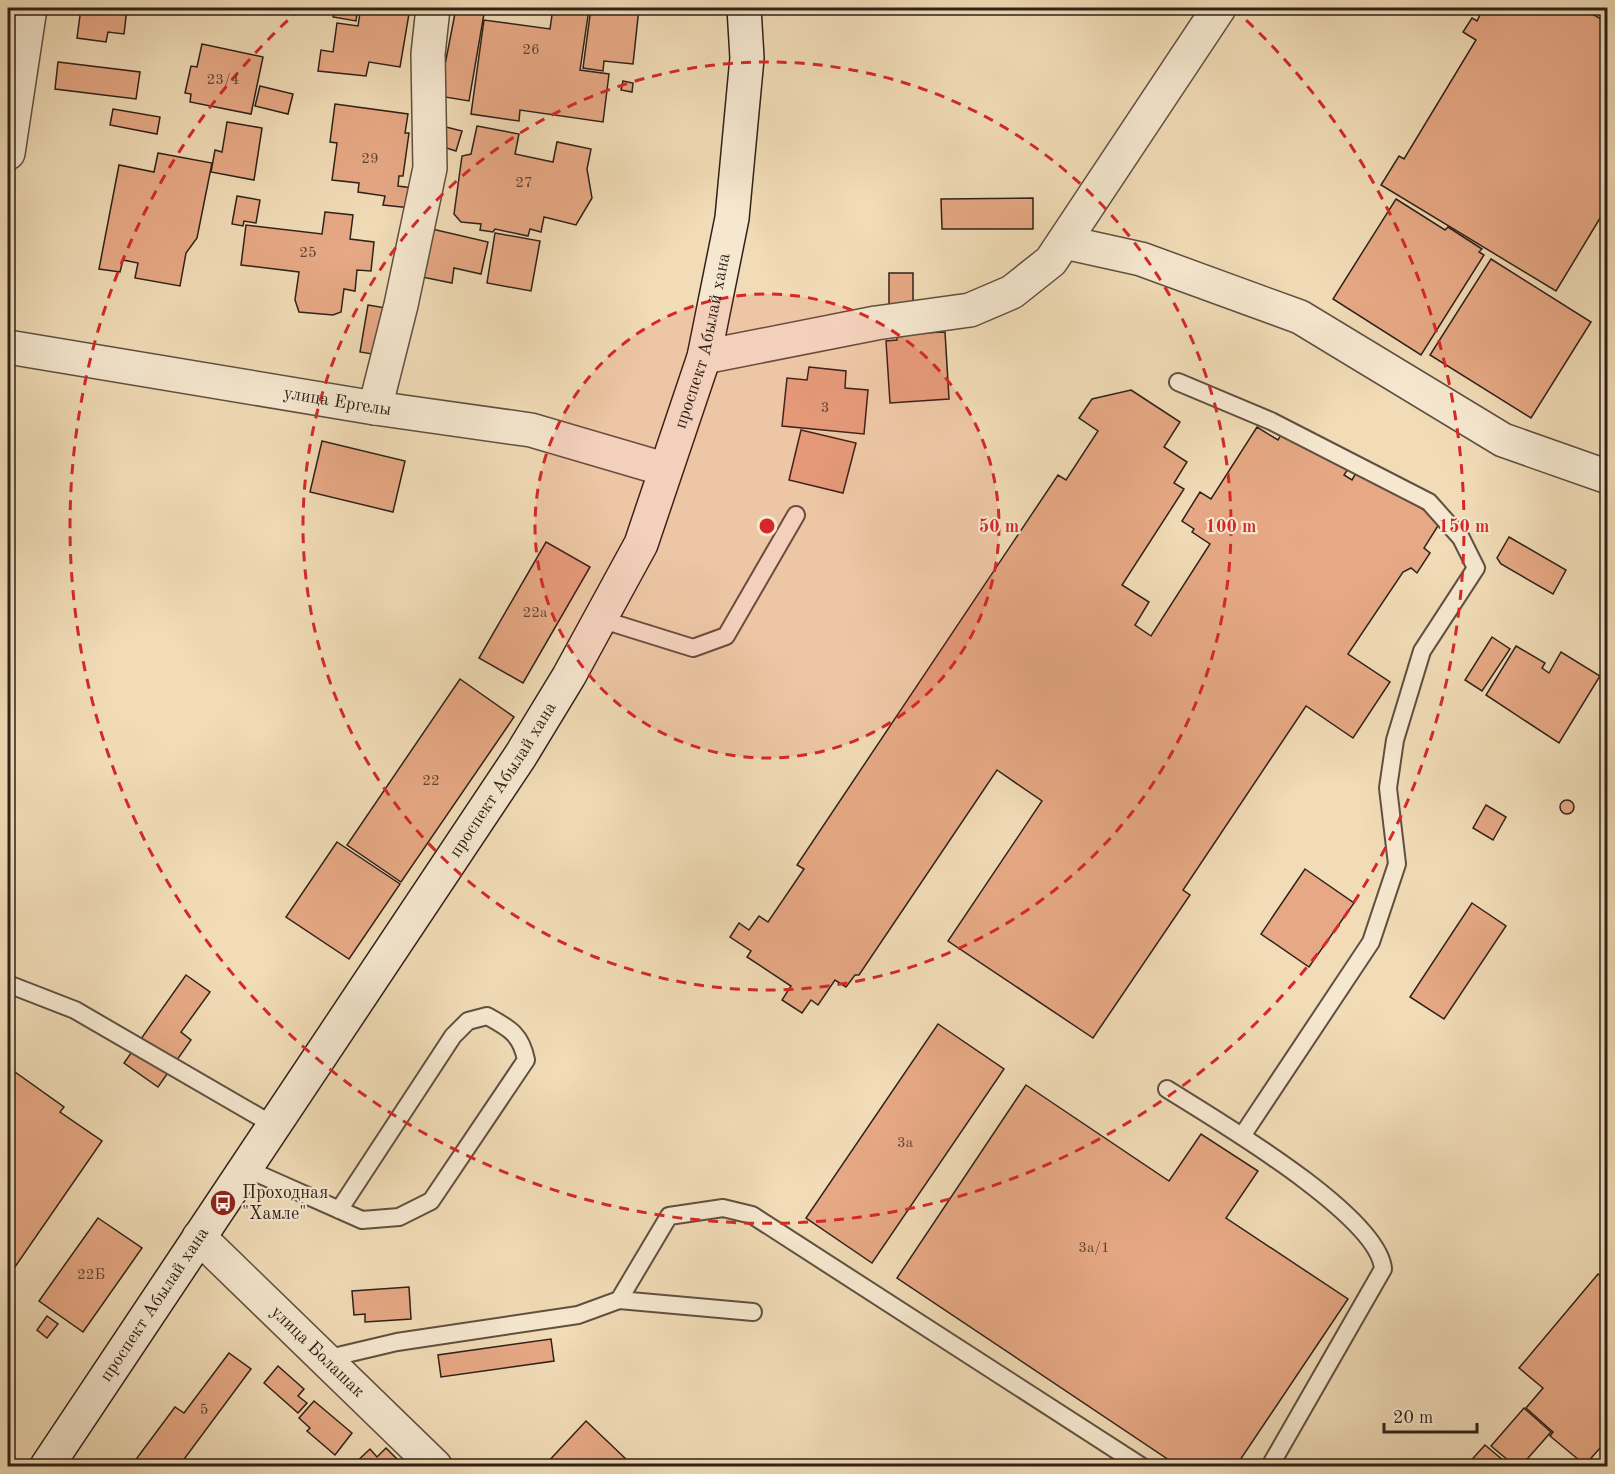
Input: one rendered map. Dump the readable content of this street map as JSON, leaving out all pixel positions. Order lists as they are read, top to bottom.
{
  "streets": {
    "street": ["проспект Абылай хана", "улица Ергелы", "улица Болашак"]
  },
  "crossings": [
    ["проспект Абылай хана", "улица Ергелы"],
    ["проспект Абылай хана", "улица Болашак"]
  ],
  "places": {
    "bus stop": ["Проходная \"Хамле\""]
  },
  "house_numbers": [
    "26",
    "23/4",
    "29",
    "27",
    "25",
    "3",
    "22а",
    "22",
    "3а",
    "3а/1",
    "22Б",
    "5"
  ],
  "scale_bar": "20 m",
  "rings": ["50 m", "100 m", "150 m"]
}
